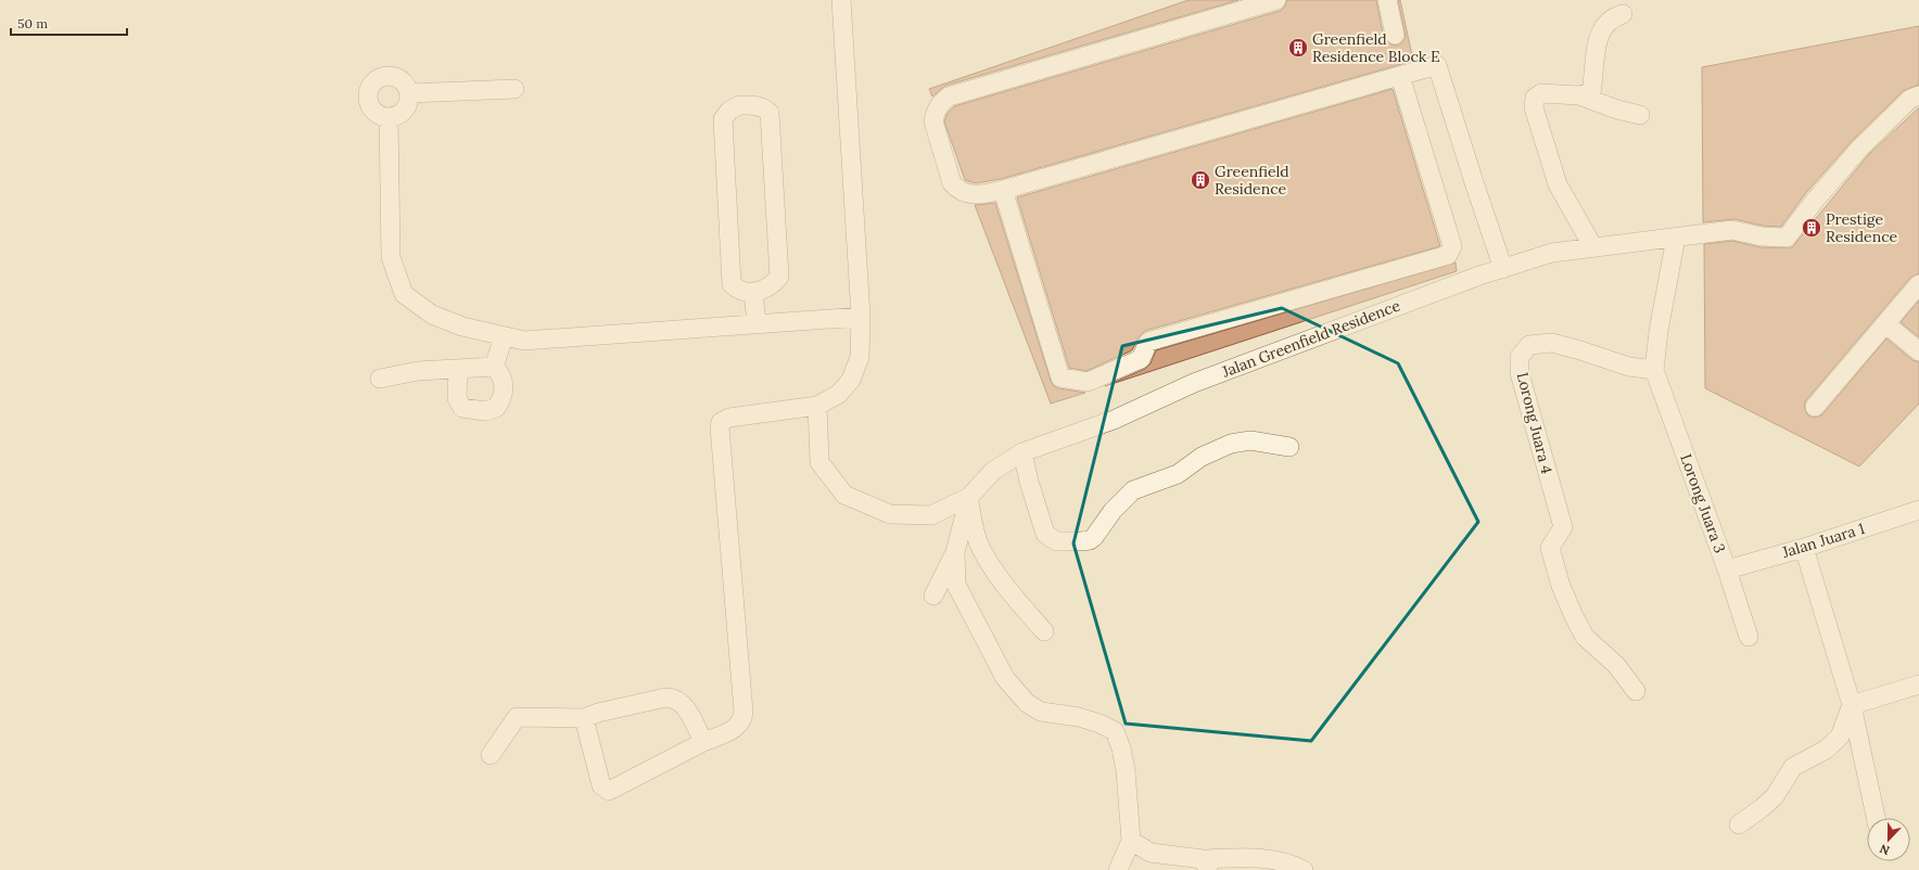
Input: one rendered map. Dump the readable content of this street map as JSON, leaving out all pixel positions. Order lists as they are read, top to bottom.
{
  "streets": {
    "street": [
      "Jalan Greenfield Residence",
      "Lorong Juara 4",
      "Lorong Juara 3",
      "Jalan Juara 1"
    ]
  },
  "crossings": [
    ["Lorong Juara 4", "Lorong Juara 3"],
    ["Lorong Juara 3", "Jalan Juara 1"]
  ],
  "places": {
    "building": ["Greenfield Residence Block E", "Greenfield Residence", "Prestige Residence"]
  },
  "scale_bar": "50 m",
  "north": "bottom"
}
